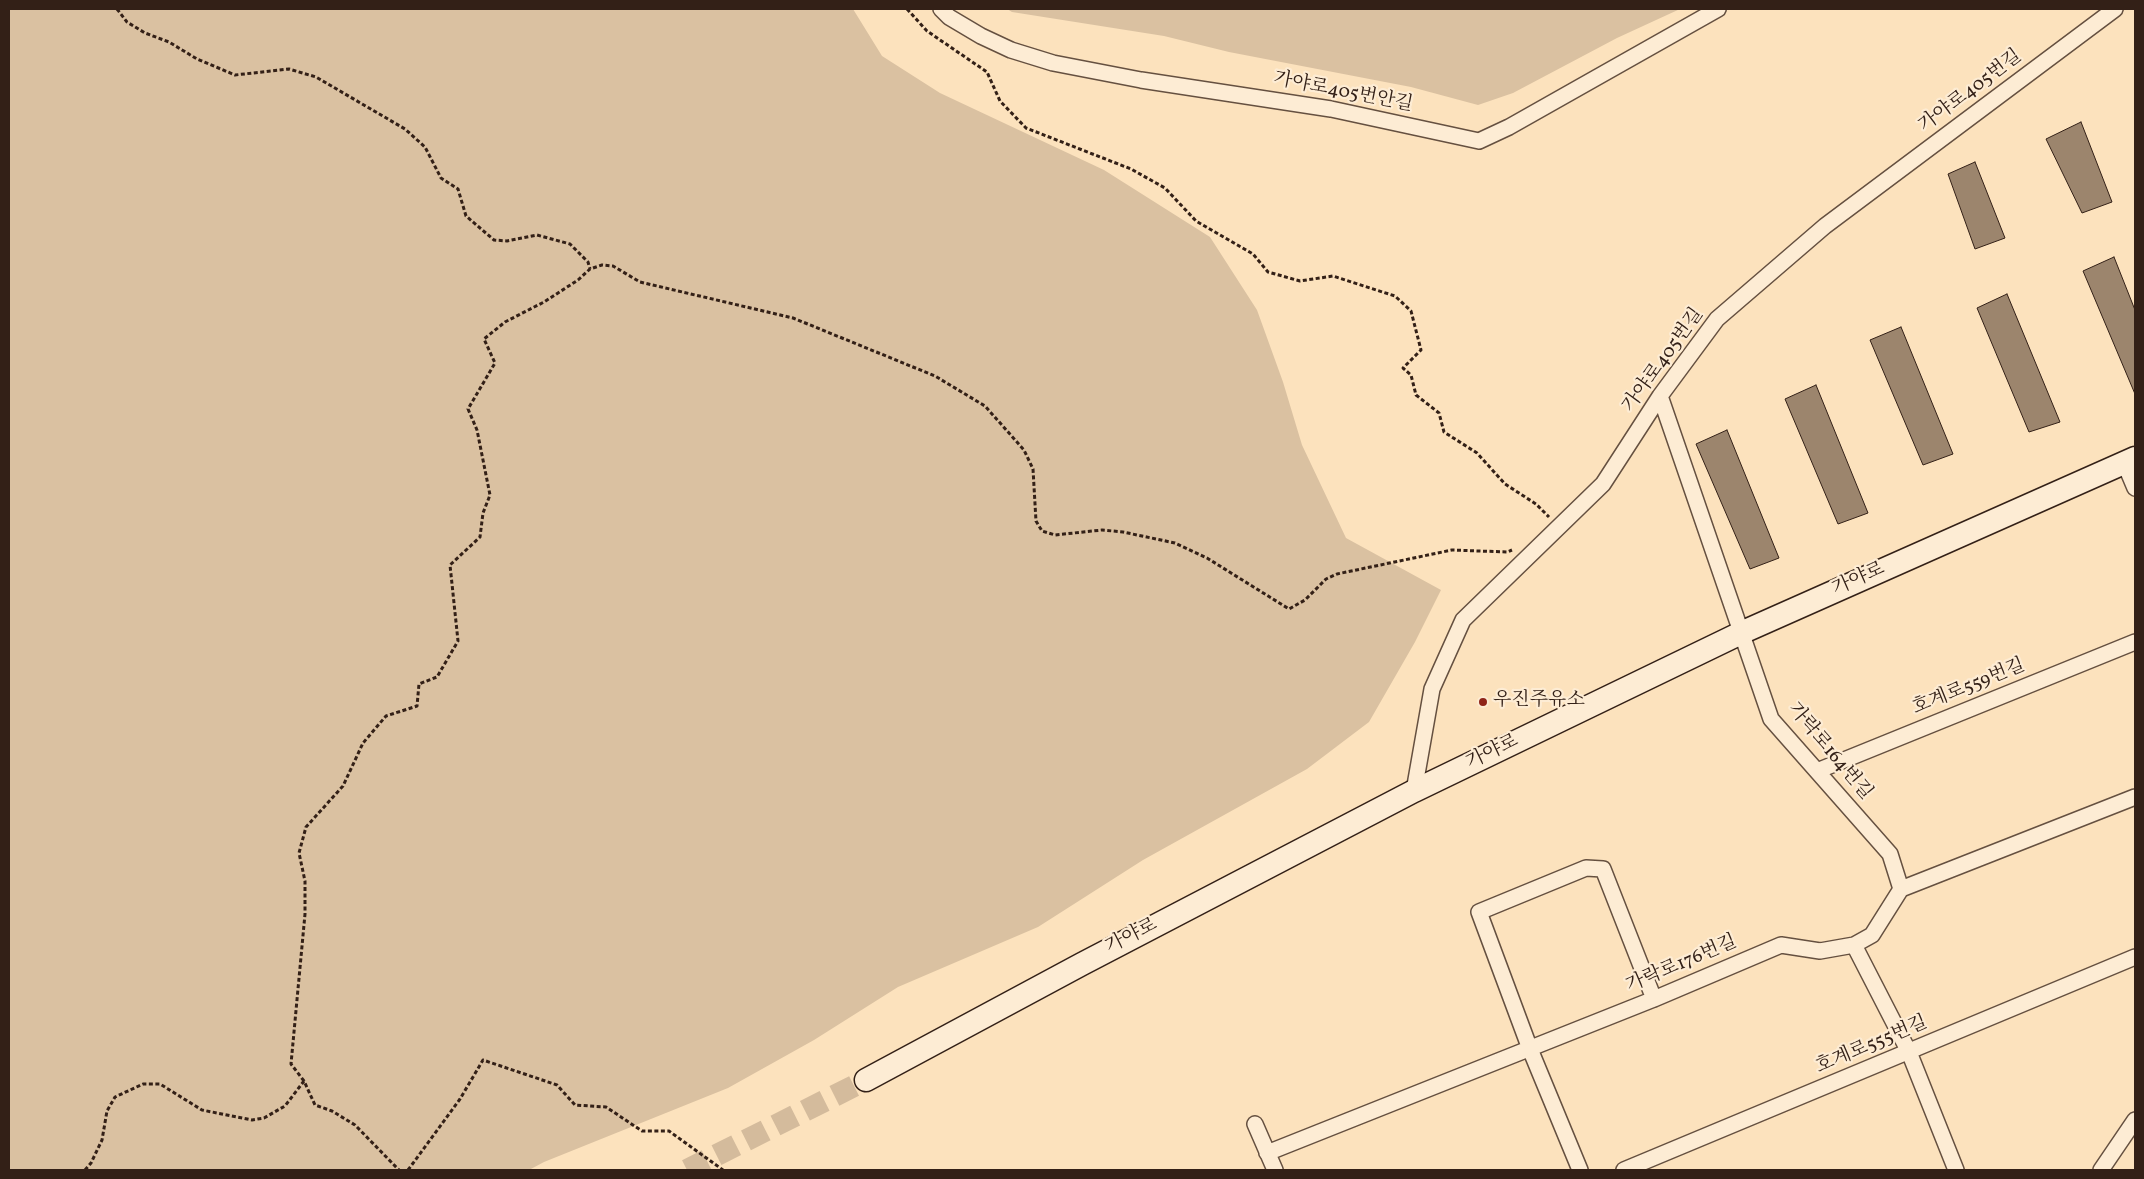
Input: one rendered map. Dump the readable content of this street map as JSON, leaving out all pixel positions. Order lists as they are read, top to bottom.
{
  "streets": {
    "main road": ["가야로"],
    "street": [
      "가야로405번길",
      "가야로405번안길",
      "호계로559번길",
      "가락로164번길",
      "가락로176번길",
      "호계로555번길"
    ]
  },
  "crossings": [
    ["가야로405번길", "가야로"],
    ["가야로405번길", "가락로164번길"],
    ["가야로", "가락로164번길"],
    ["호계로559번길", "가락로164번길"]
  ],
  "places": ["우진주유소"]
}
